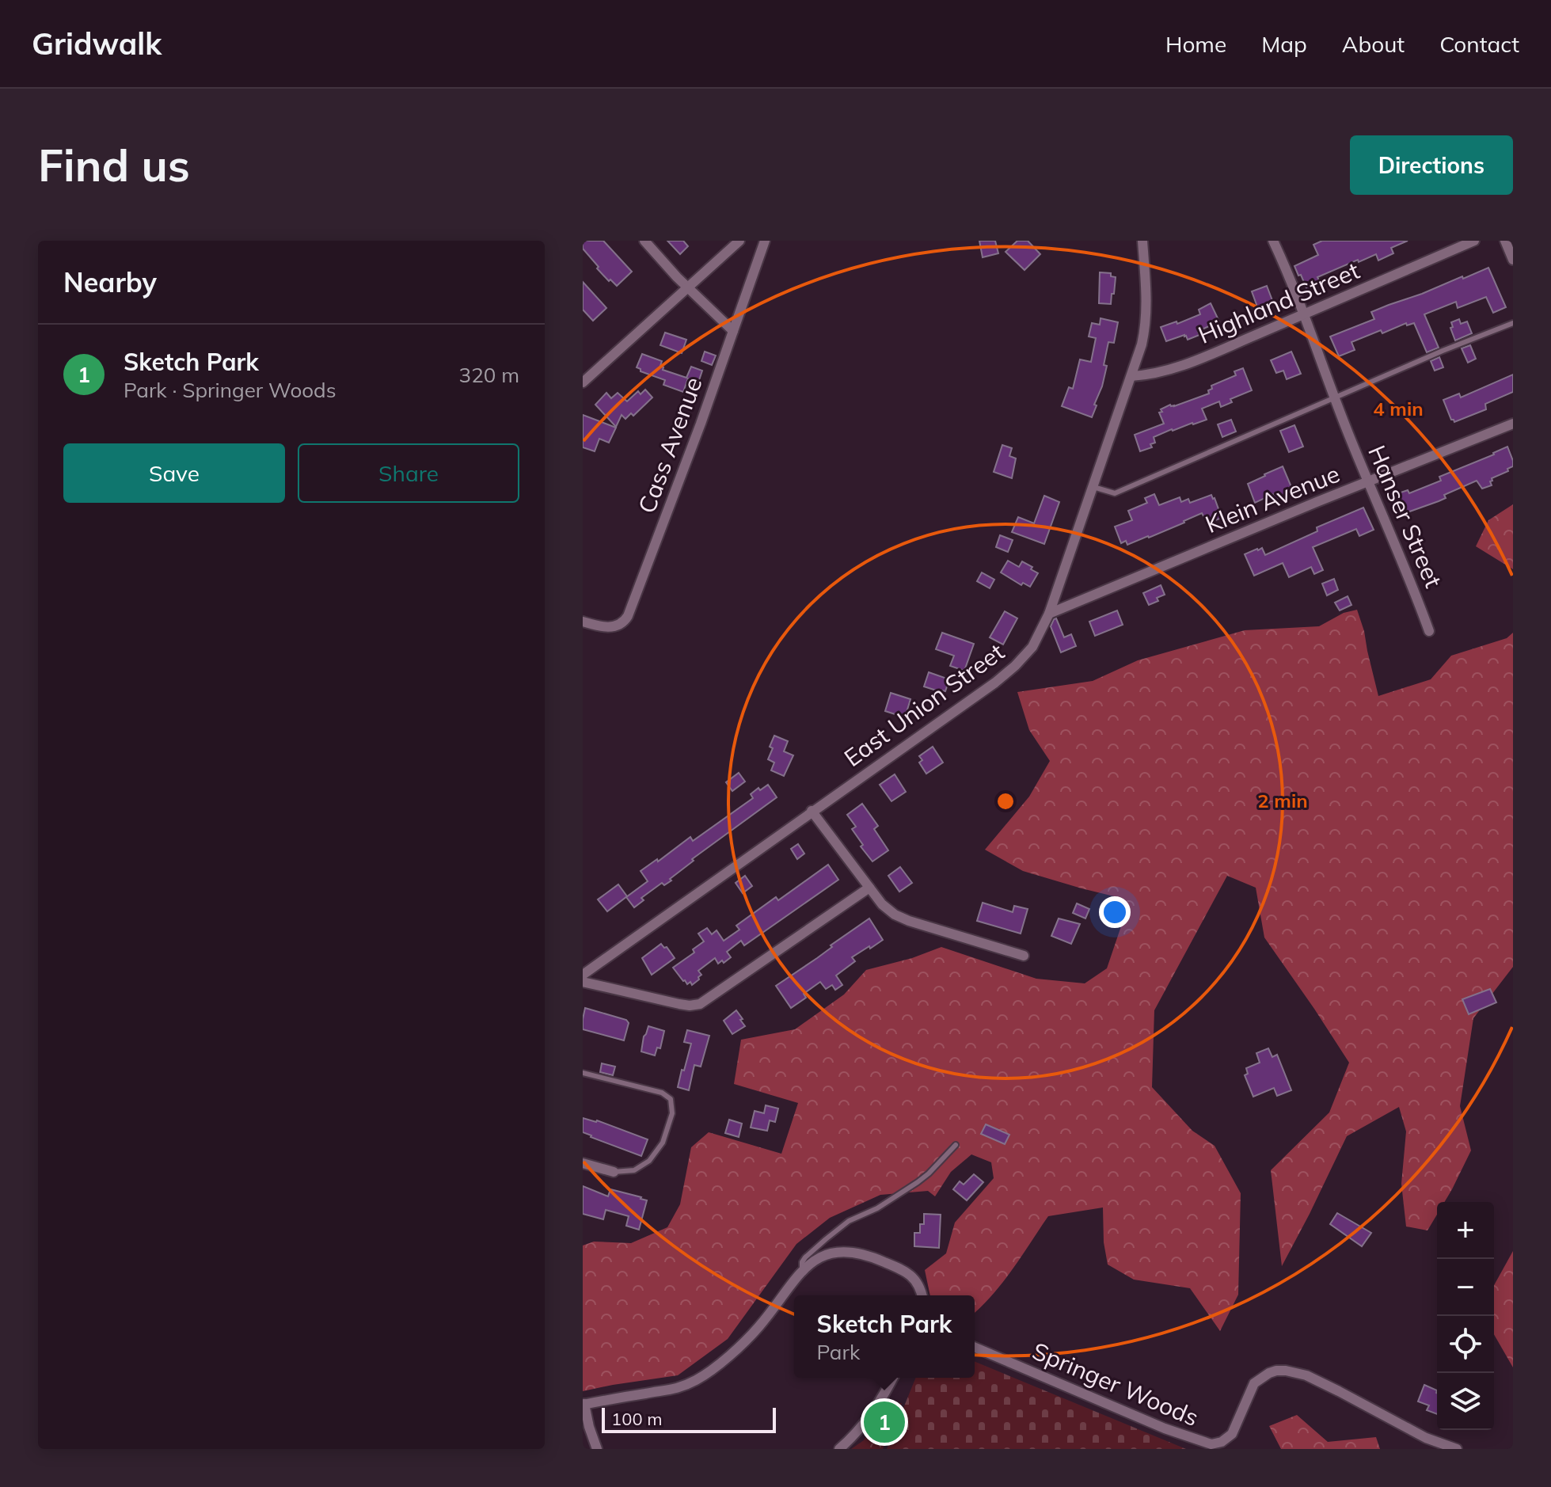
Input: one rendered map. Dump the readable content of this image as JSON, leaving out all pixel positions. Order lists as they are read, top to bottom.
{
  "streets": {
    "street": [
      "Highland Street",
      "Cass Avenue",
      "Klein Avenue",
      "Hanser Street",
      "East Union Street",
      "Springer Woods"
    ]
  },
  "crossings": [
    ["Highland Street", "Hanser Street"],
    ["Highland Street", "East Union Street"],
    ["Klein Avenue", "Hanser Street"],
    ["Klein Avenue", "East Union Street"]
  ],
  "scale_bar": "100 m",
  "page": {
    "header": "Gridwalk",
    "nav": [
      "Home",
      "Map",
      "About",
      "Contact"
    ],
    "buttons": [
      "Directions",
      ["Save", "Share"]
    ],
    "title": "Find us",
    "heading": "Nearby",
    "list": [
      {
        "mark": "1",
        "name": "Sketch Park",
        "note": "Park · Springer Woods",
        "value": "320 m"
      }
    ],
    "map_buttons": ["+", "−"],
    "popup": ["Sketch Park", "Park"],
    "pins": "1",
    "scale": "100 m"
  },
  "rings": ["4 min", "2 min"]
}
